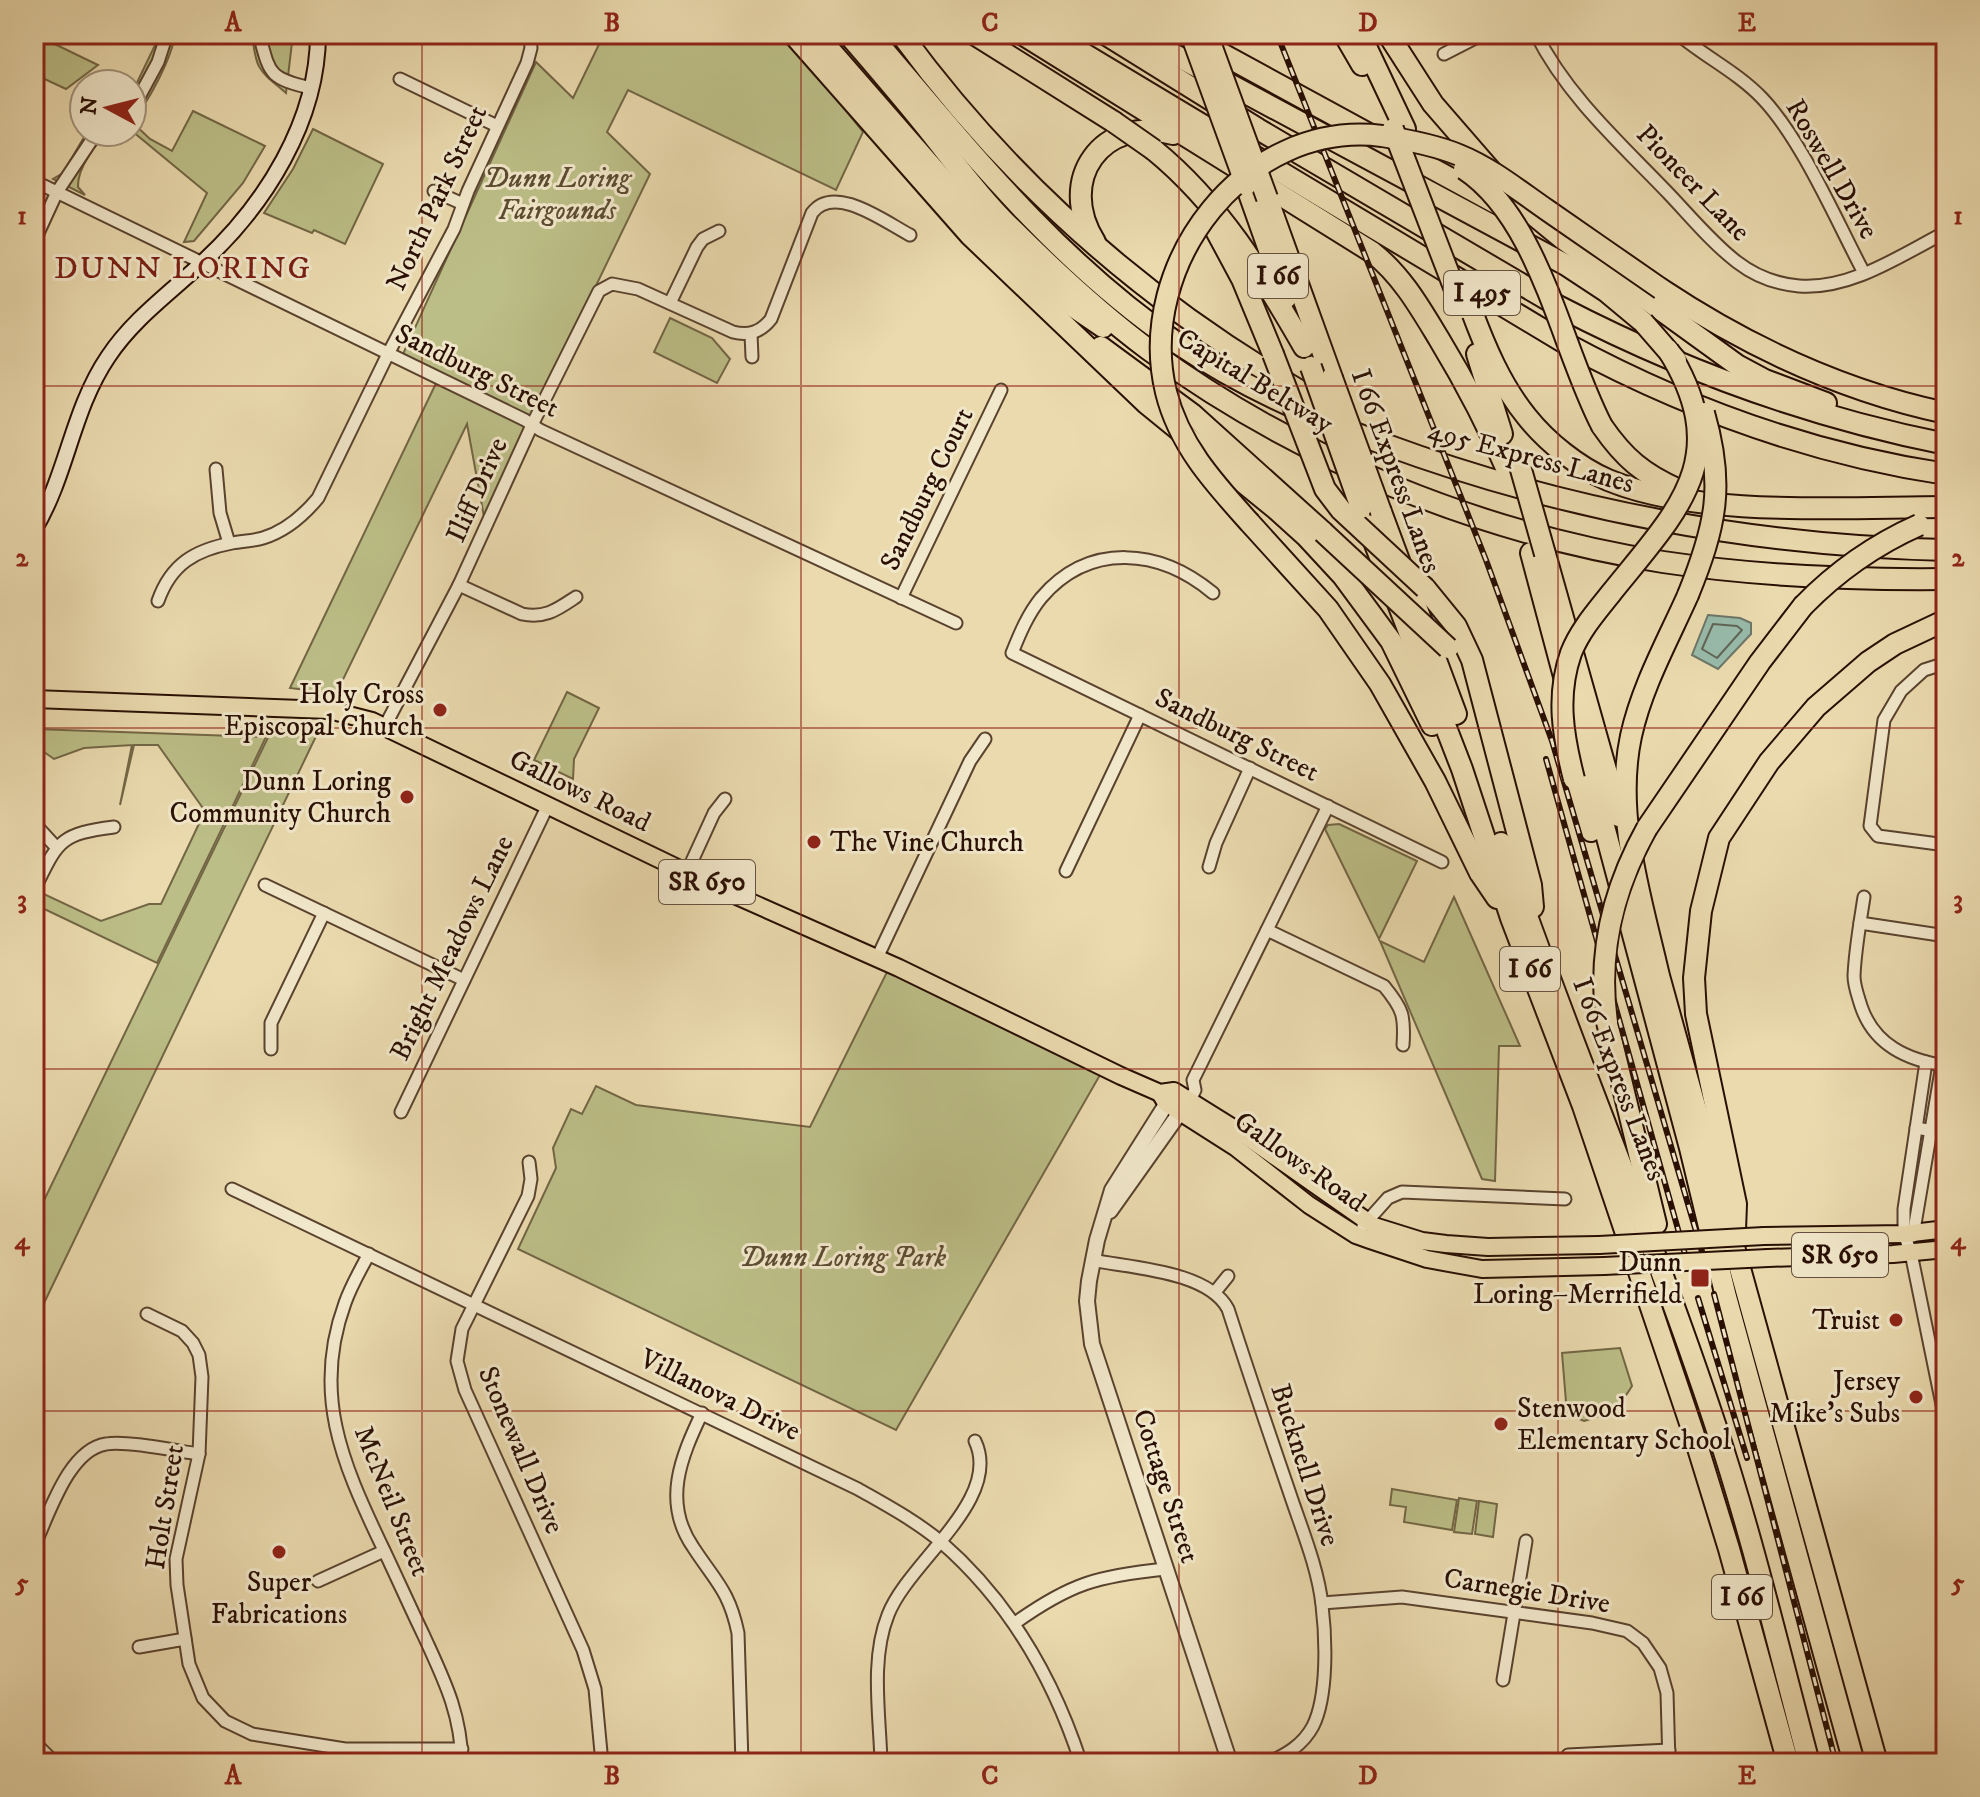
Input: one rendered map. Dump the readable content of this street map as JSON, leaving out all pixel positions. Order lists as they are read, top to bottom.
{
  "streets": {
    "highway": [
      "I 66",
      "I 495",
      "Capital Beltway",
      "495 Express Lanes",
      "I 66 Express Lanes"
    ],
    "main road": ["Gallows Road", "SR 650"],
    "street": [
      "Roswell Drive",
      "Pioneer Lane",
      "North Park Street",
      "Sandburg Street",
      "Sandburg Court",
      "Iliff Drive",
      "Bright Meadows Lane",
      "Villanova Drive",
      "Stonewall Drive",
      "Bucknell Drive",
      "Cottage Street",
      "McNeil Street",
      "Holt Street",
      "Carnegie Drive"
    ]
  },
  "crossings": [
    ["Roswell Drive", "Pioneer Lane"],
    ["North Park Street", "Sandburg Street"],
    ["I 66", "I 66 Express Lanes"],
    ["Sandburg Street", "Sandburg Court"],
    ["Sandburg Street", "Iliff Drive"],
    ["Sandburg Street", "Cottage Street"],
    ["Iliff Drive", "Gallows Road"],
    ["Gallows Road", "Bright Meadows Lane"],
    ["Gallows Road", "Cottage Street"],
    ["Villanova Drive", "Stonewall Drive"],
    ["Villanova Drive", "McNeil Street"],
    ["Bucknell Drive", "Carnegie Drive"],
    ["McNeil Street", "Holt Street"]
  ],
  "districts": ["DUNN LORING"],
  "parks": ["Dunn Loring Fairgounds", "Dunn Loring Park"],
  "places": {
    "other": [
      "Holy Cross Episcopal Church",
      "Dunn Loring Community Church",
      "The Vine Church",
      "Truist",
      "Jersey Mike's Subs",
      "Stenwood Elementary School",
      "Super Fabrications"
    ],
    "transit": ["Dunn Loring–Merrifield"]
  },
  "north": "left",
  "grid": {
    "columns": [
      "A",
      "B",
      "C",
      "D",
      "E"
    ],
    "rows": [
      "1",
      "2",
      "3",
      "4",
      "5"
    ]
  }
}
